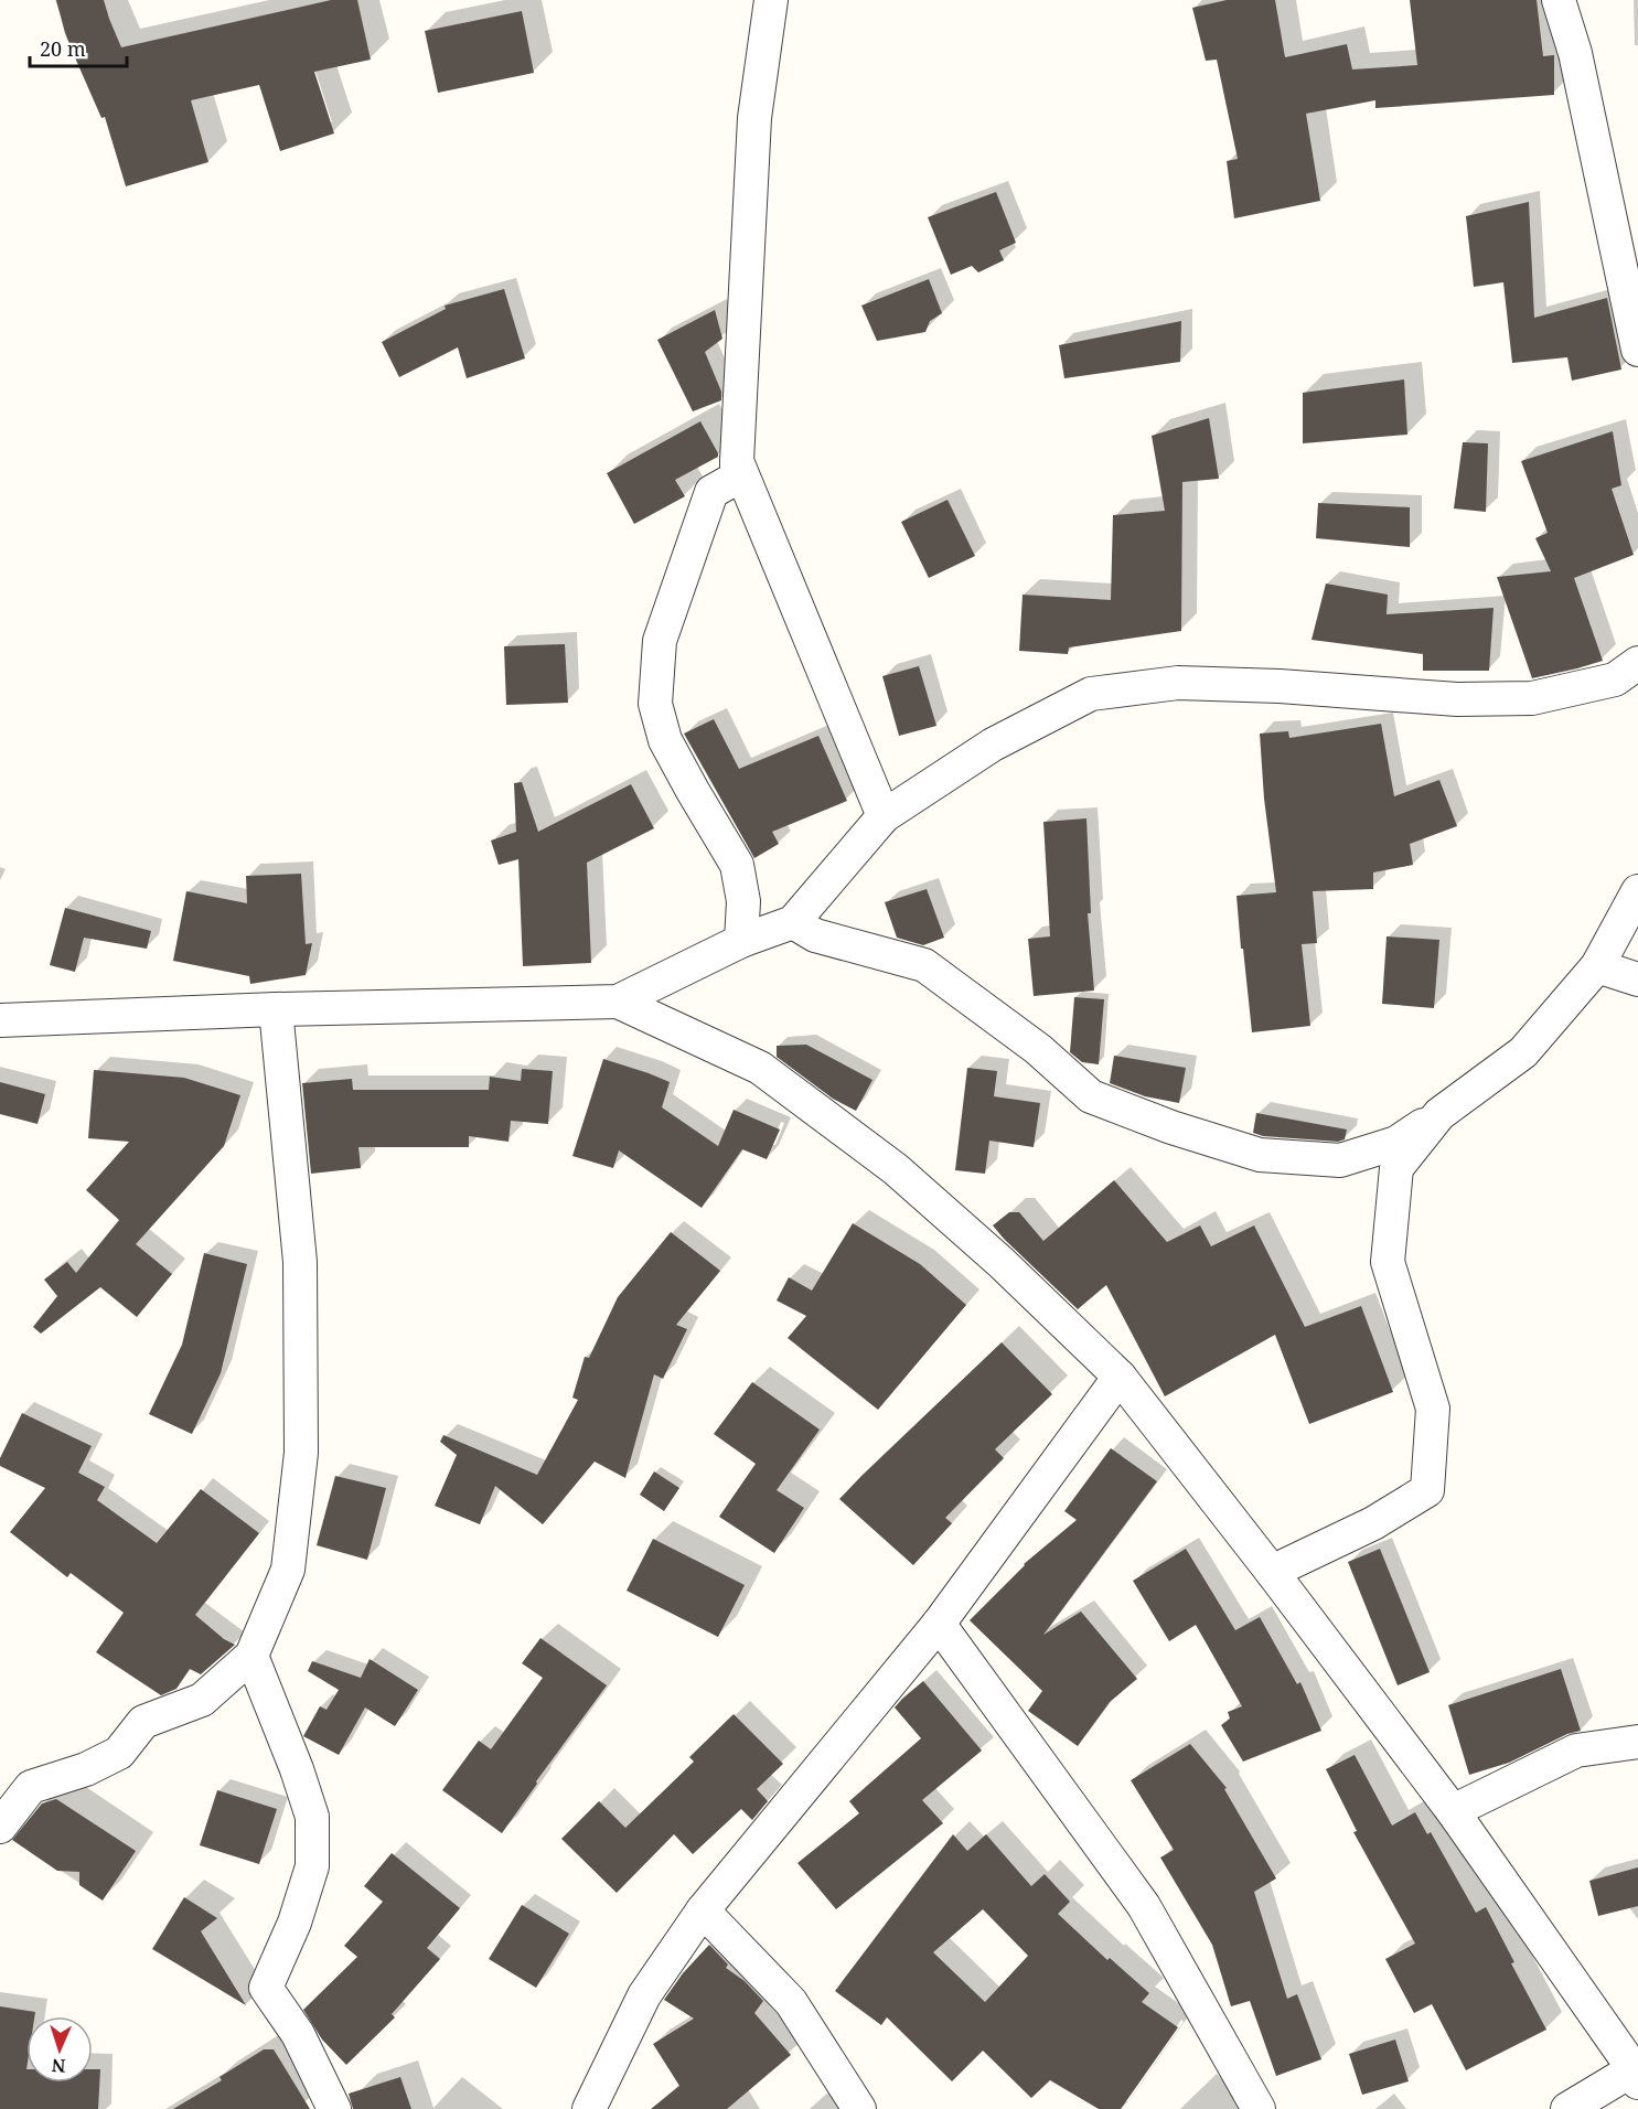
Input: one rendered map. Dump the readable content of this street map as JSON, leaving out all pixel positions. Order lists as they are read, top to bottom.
{
  "scale_bar": "20 m",
  "north": "bottom"
}
